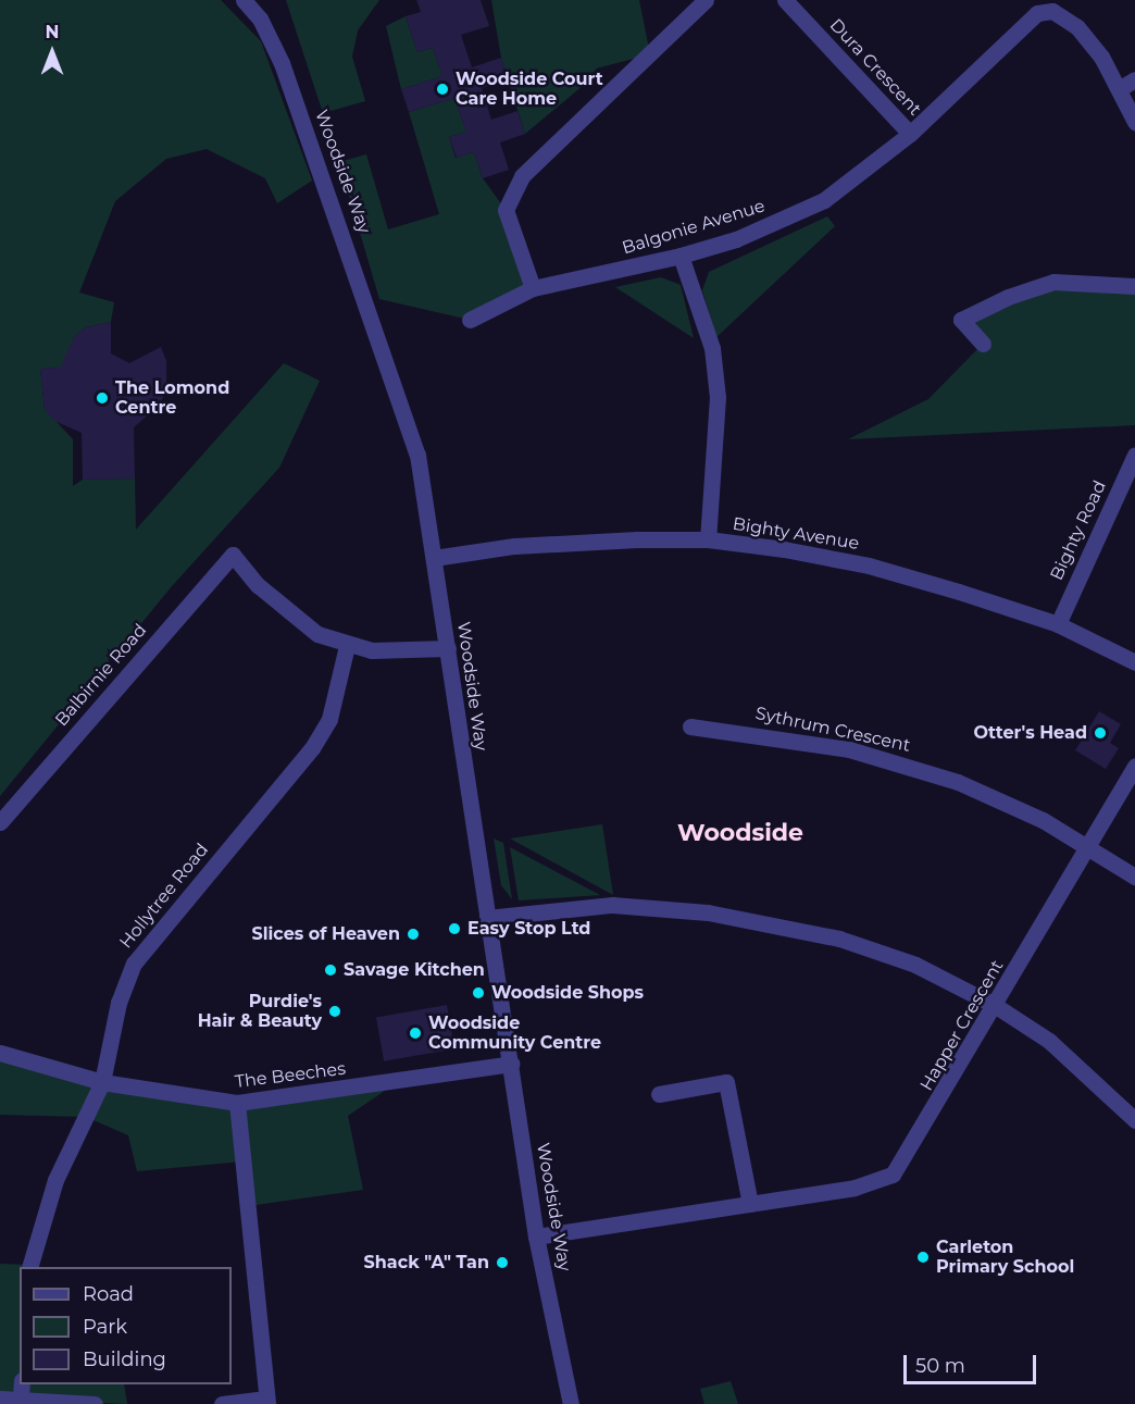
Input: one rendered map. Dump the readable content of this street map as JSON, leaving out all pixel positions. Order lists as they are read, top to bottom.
{
  "streets": {
    "street": [
      "Dura Crescent",
      "Woodside Way",
      "Balgonie Avenue",
      "Bighty Road",
      "Bighty Avenue",
      "Balbirnie Road",
      "Sythrum Crescent",
      "Hollytree Road",
      "Happer Crescent",
      "The Beeches"
    ]
  },
  "crossings": [
    ["Dura Crescent", "Balgonie Avenue"],
    ["Woodside Way", "Bighty Avenue"],
    ["Woodside Way", "Happer Crescent"],
    ["Woodside Way", "The Beeches"],
    ["Bighty Road", "Bighty Avenue"],
    ["Balbirnie Road", "Hollytree Road"],
    ["Sythrum Crescent", "Happer Crescent"],
    ["Hollytree Road", "The Beeches"]
  ],
  "districts": ["Woodside"],
  "places": [
    "Woodside Court Care Home",
    "The Lomond Centre",
    "Otter's Head",
    "Easy Stop Ltd",
    "Slices of Heaven",
    "Savage Kitchen",
    "Woodside Shops",
    "Purdie's Hair & Beauty",
    "Woodside Community Centre",
    "Carleton Primary School",
    "Shack \"A\" Tan"
  ],
  "legend": ["Road", "Park", "Building"],
  "scale_bar": "50 m",
  "north": "top"
}
